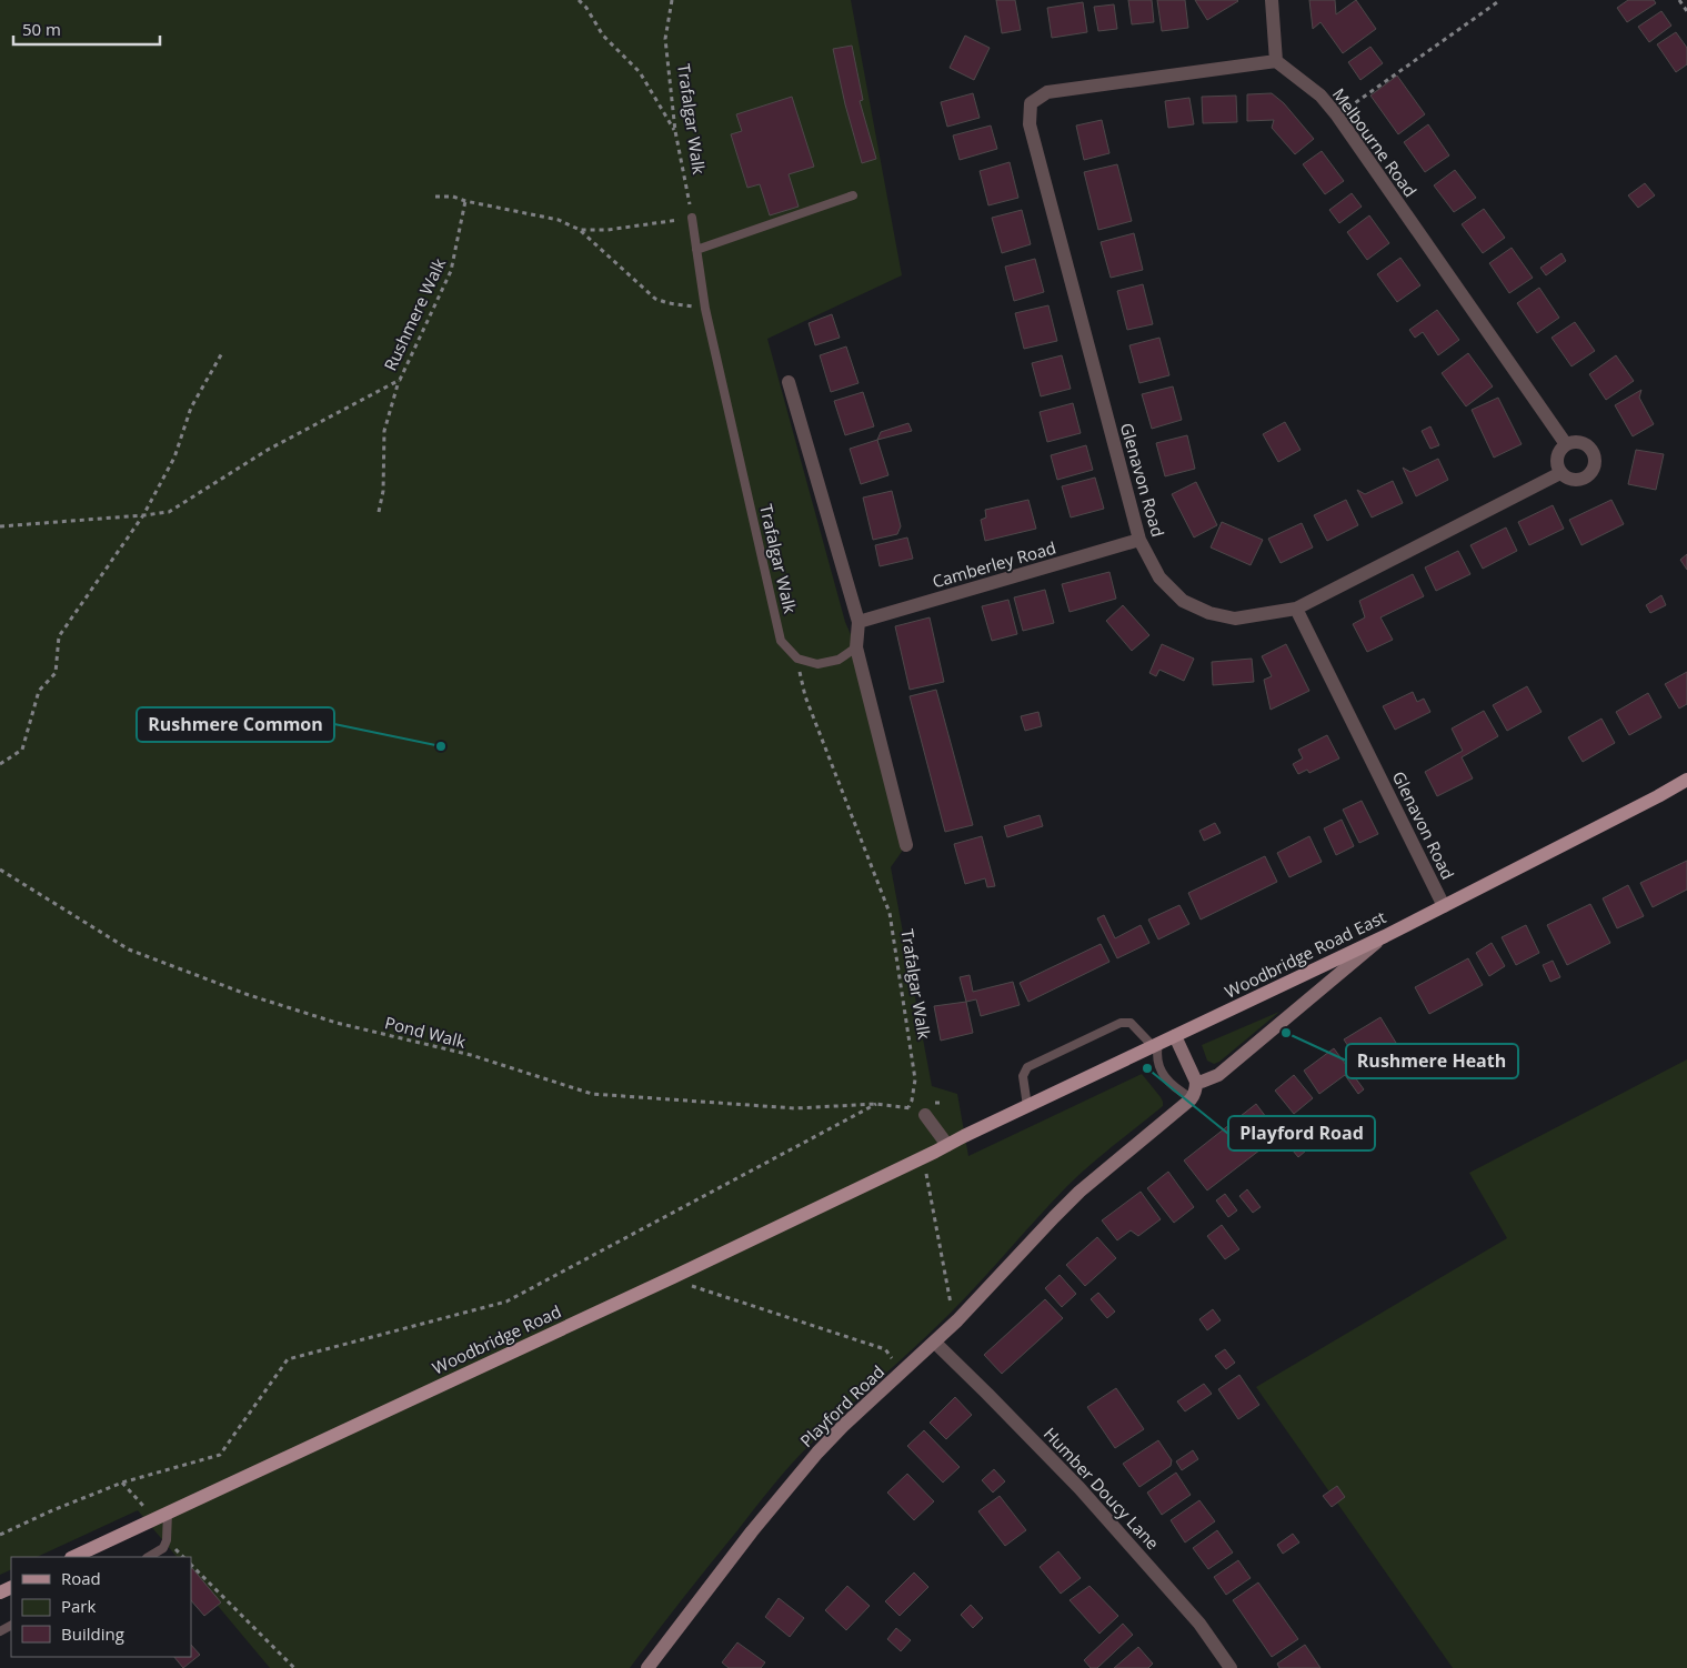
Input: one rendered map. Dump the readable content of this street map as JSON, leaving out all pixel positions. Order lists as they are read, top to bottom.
{
  "streets": {
    "main road": ["Woodbridge Road East", "Woodbridge Road"],
    "street": [
      "Melbourne Road",
      "Glenavon Road",
      "Camberley Road",
      "Playford Road",
      "Humber Doucy Lane"
    ],
    "lane": ["Trafalgar Walk"],
    "path": ["Rushmere Walk", "Pond Walk"]
  },
  "crossings": [
    ["Melbourne Road", "Glenavon Road"],
    ["Glenavon Road", "Camberley Road"],
    ["Glenavon Road", "Woodbridge Road East"],
    ["Woodbridge Road East", "Woodbridge Road"],
    ["Playford Road", "Humber Doucy Lane"]
  ],
  "places": ["Rushmere Common", "Rushmere Heath", "Playford Road"],
  "legend": ["Road", "Park", "Building"],
  "scale_bar": "50 m"
}
